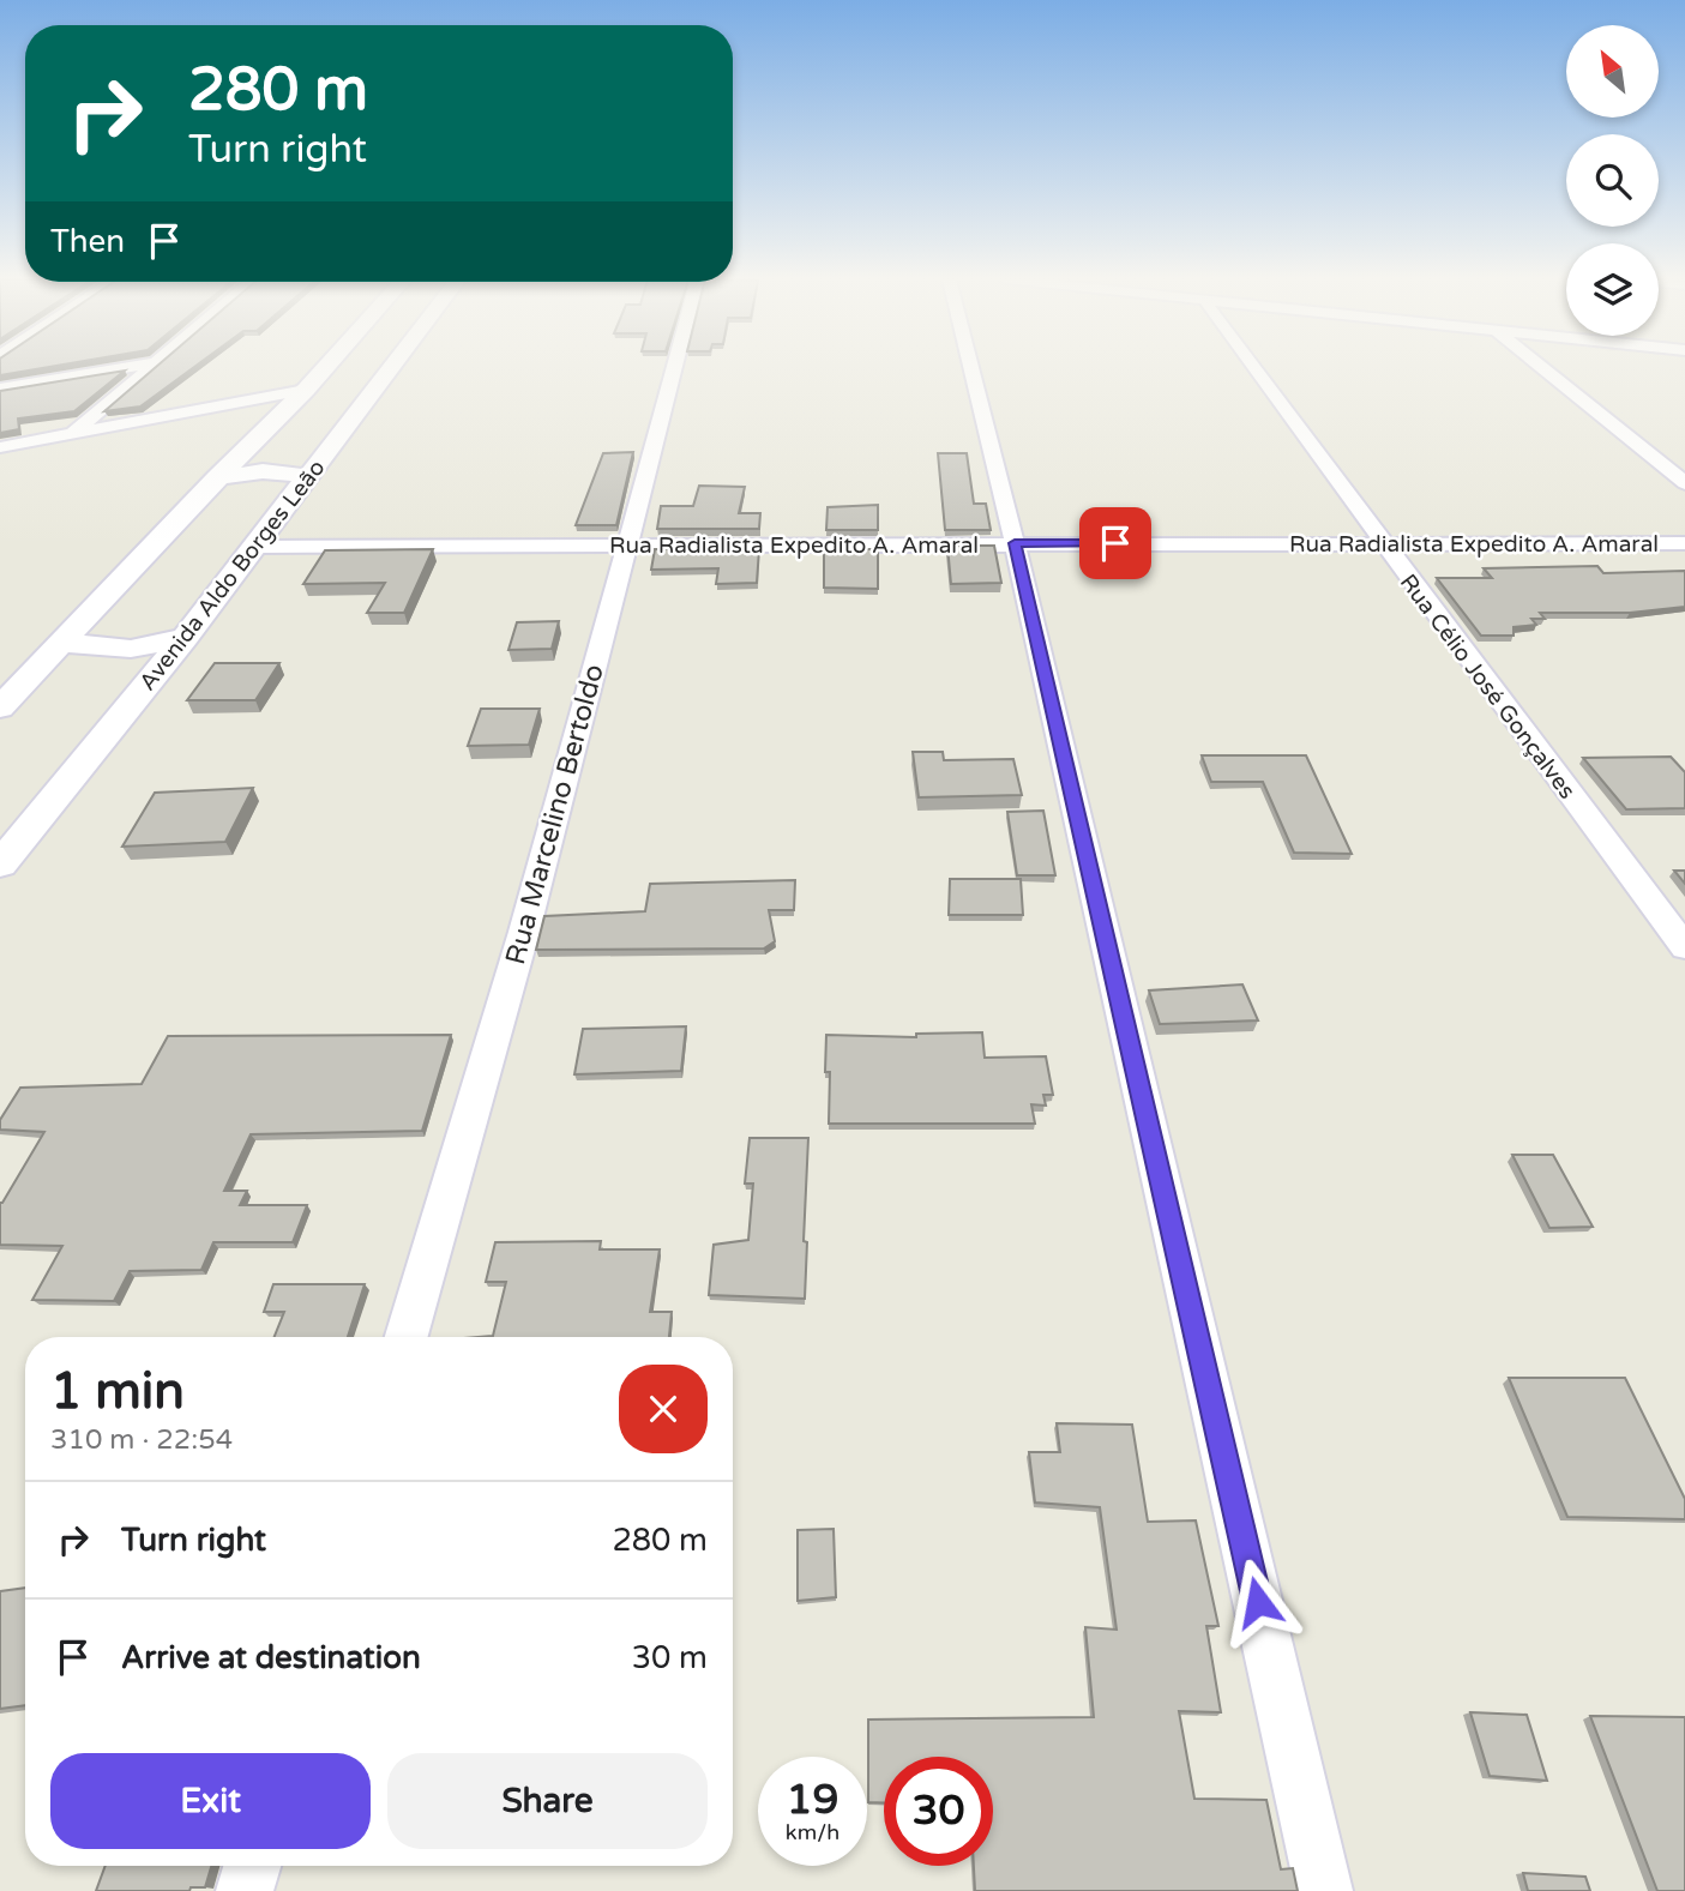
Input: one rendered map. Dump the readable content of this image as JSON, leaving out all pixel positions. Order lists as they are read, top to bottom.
{
  "streets": {
    "street": [
      "Rua Radialista Expedito A. Amaral",
      "Avenida Aldo Borges Leão",
      "Rua Célio José Gonçalves",
      "Rua Marcelino Bertoldo"
    ]
  },
  "crossings": [
    ["Rua Radialista Expedito A. Amaral", "Avenida Aldo Borges Leão"],
    ["Rua Radialista Expedito A. Amaral", "Rua Célio José Gonçalves"],
    ["Rua Radialista Expedito A. Amaral", "Rua Marcelino Bertoldo"]
  ],
  "north": "top left",
  "page": {
    "turn": ["280 m", "Turn right"],
    "then": "Then",
    "heading": ["1 min", "310 m · 22:54"],
    "list": [
      {
        "name": "Turn right",
        "value": "280 m"
      },
      {
        "name": "Arrive at destination",
        "value": "30 m"
      }
    ],
    "buttons": ["Exit", "Share"],
    "speed": "19 km/h",
    "limit": "30"
  }
}
